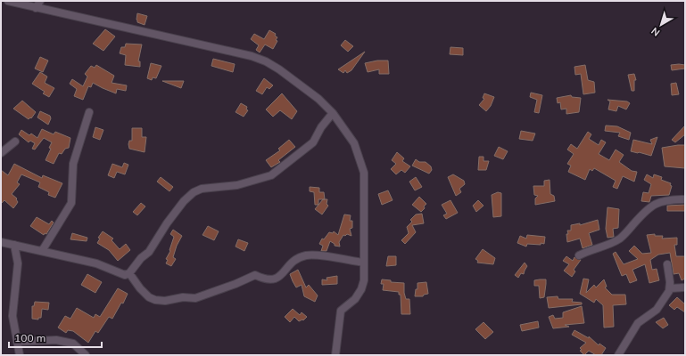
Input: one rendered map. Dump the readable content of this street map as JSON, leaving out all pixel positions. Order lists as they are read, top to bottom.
{
  "scale_bar": "100 m",
  "north": "bottom left"
}
